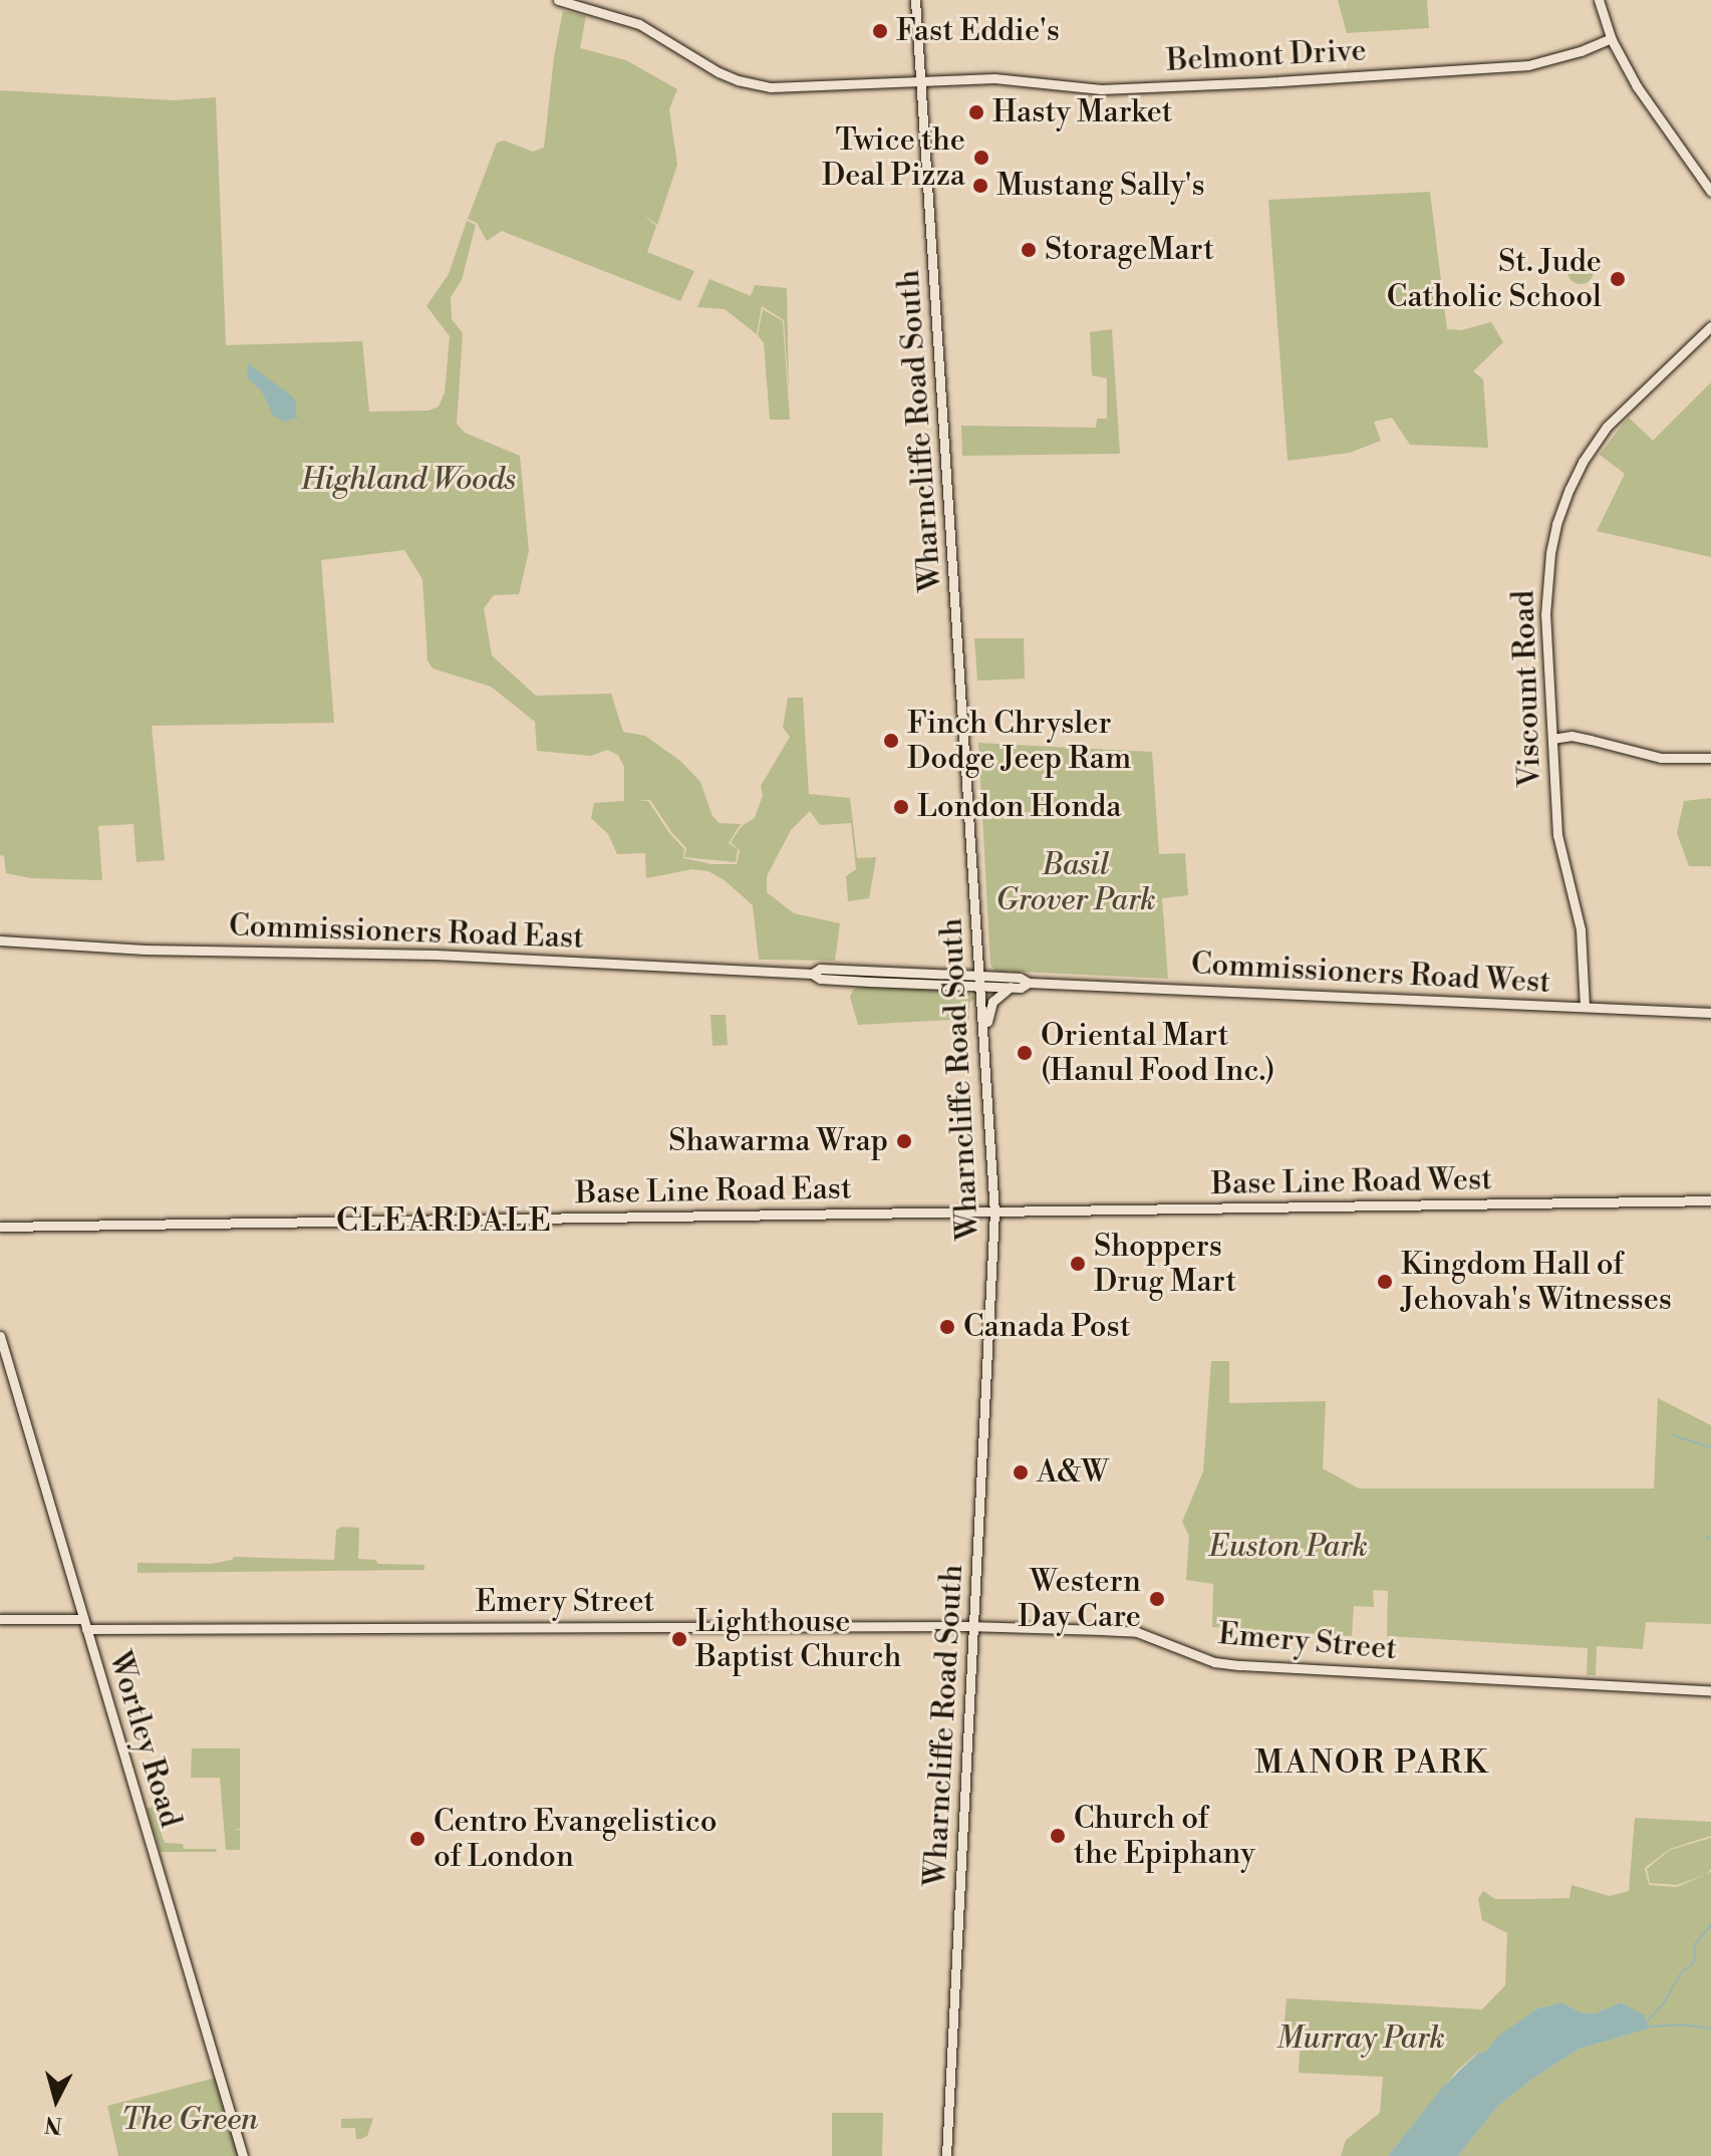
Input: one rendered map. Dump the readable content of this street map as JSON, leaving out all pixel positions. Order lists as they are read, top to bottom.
{
  "streets": {
    "street": [
      "Belmont Drive",
      "Wharncliffe Road South",
      "Viscount Road",
      "Commissioners Road East",
      "Commissioners Road West",
      "Base Line Road West",
      "Base Line Road East",
      "Emery Street",
      "Wortley Road"
    ]
  },
  "crossings": [
    ["Belmont Drive", "Wharncliffe Road South"],
    ["Wharncliffe Road South", "Commissioners Road East"],
    ["Wharncliffe Road South", "Commissioners Road West"],
    ["Wharncliffe Road South", "Base Line Road West"],
    ["Wharncliffe Road South", "Base Line Road East"],
    ["Wharncliffe Road South", "Emery Street"],
    ["Viscount Road", "Commissioners Road West"],
    ["Commissioners Road East", "Commissioners Road West"],
    ["Base Line Road West", "Base Line Road East"],
    ["Emery Street", "Wortley Road"]
  ],
  "districts": ["CLEARDALE", "MANOR PARK"],
  "parks": [
    "Highland Woods",
    "Basil Grover Park",
    "Euston Park",
    "Murray Park",
    "The Green"
  ],
  "places": [
    "Fast Eddie's",
    "Hasty Market",
    "Twice the Deal Pizza",
    "Mustang Sally's",
    "StorageMart",
    "St. Jude Catholic School",
    "Finch Chrysler Dodge Jeep Ram",
    "London Honda",
    "Oriental Mart (Hanul Food Inc.)",
    "Shawarma Wrap",
    "Shoppers Drug Mart",
    "Kingdom Hall of Jehovah's Witnesses",
    "Canada Post",
    "A&W",
    "Western Day Care",
    "Lighthouse Baptist Church",
    "Church of the Epiphany",
    "Centro Evangelistico of London"
  ],
  "north": "bottom"
}
